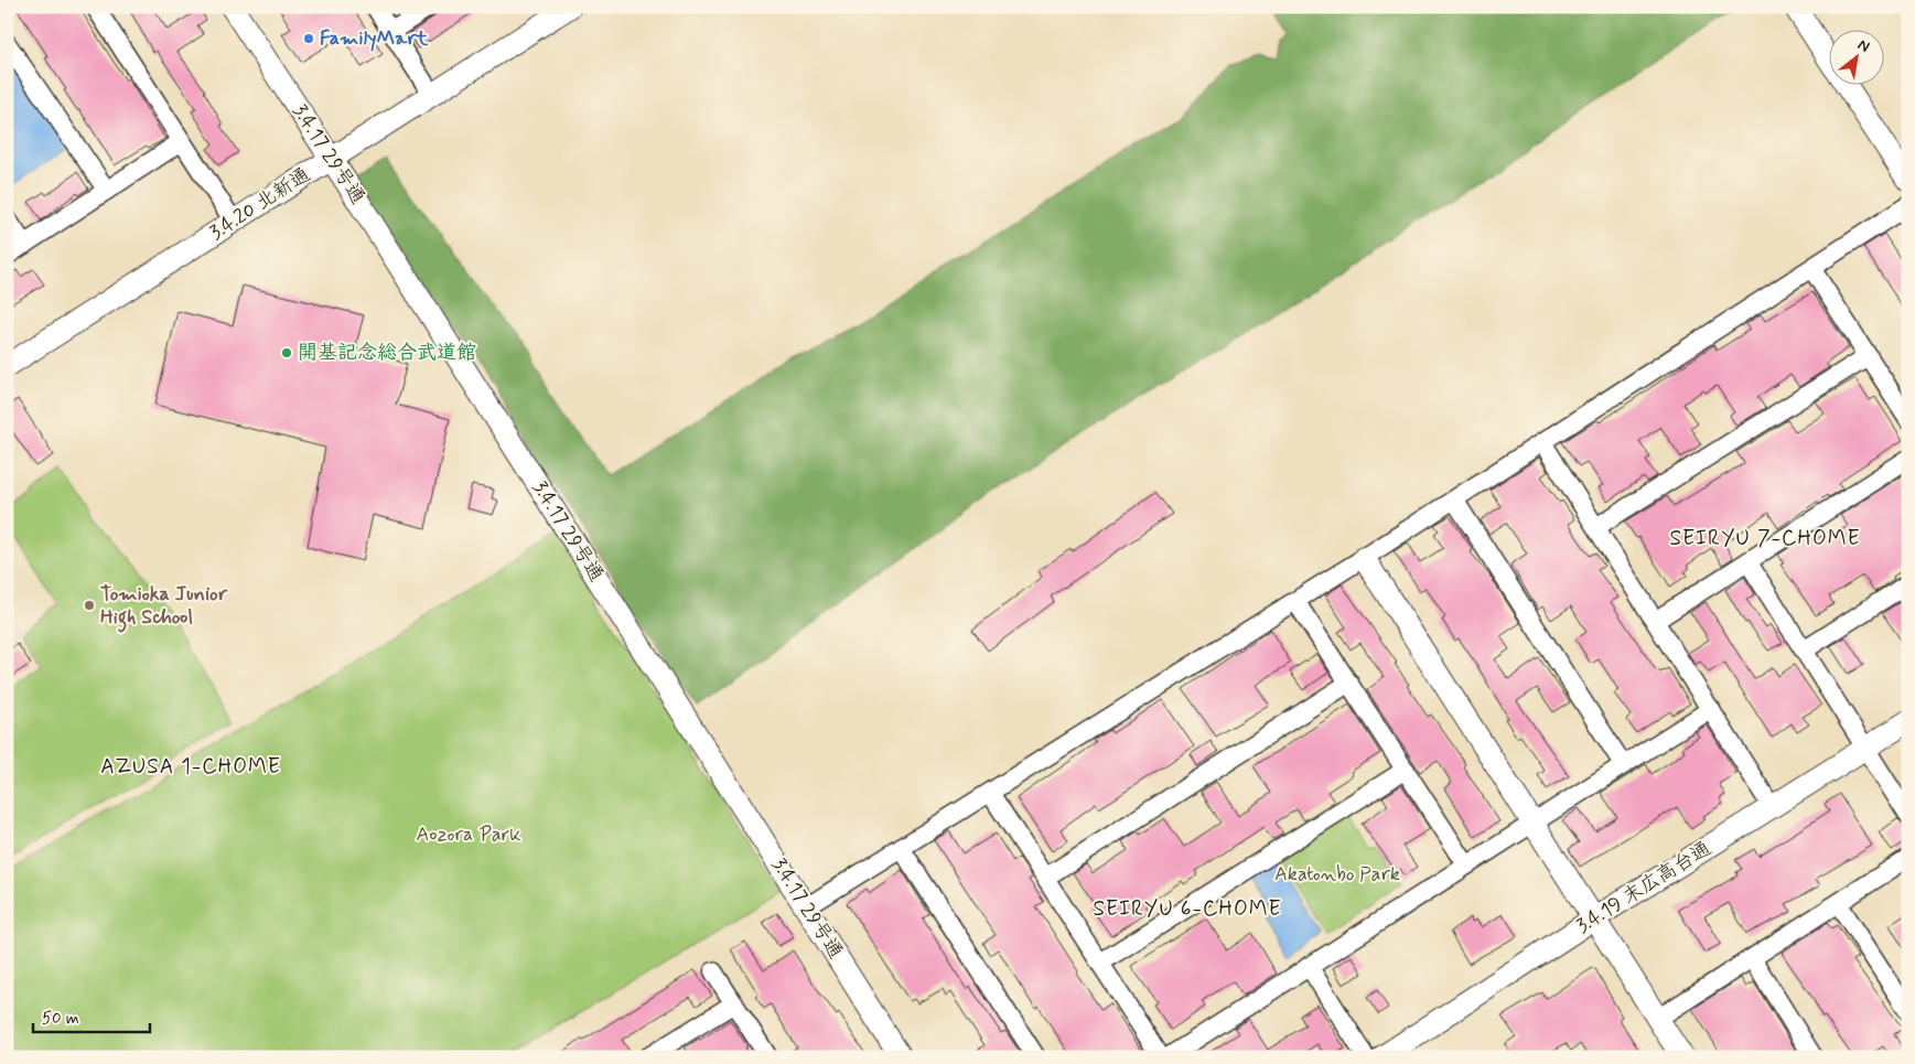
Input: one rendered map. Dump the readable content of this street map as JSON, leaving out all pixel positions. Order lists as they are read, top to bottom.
{
  "streets": {
    "street": ["3.4.17 29号通", "3.4.20 北新通", "3.4.19 末広高台通"]
  },
  "crossings": [
    ["3.4.17 29号通", "3.4.20 北新通"]
  ],
  "districts": ["SEIRYU 7-CHOME", "AZUSA 1-CHOME", "SEIRYU 6-CHOME"],
  "parks": ["Aozora Park", "Akatonbo Park"],
  "places": ["FamilyMart", "開基記念総合武道館", "Tomioka Junior High School"],
  "scale_bar": "50 m",
  "north": "top right"
}
